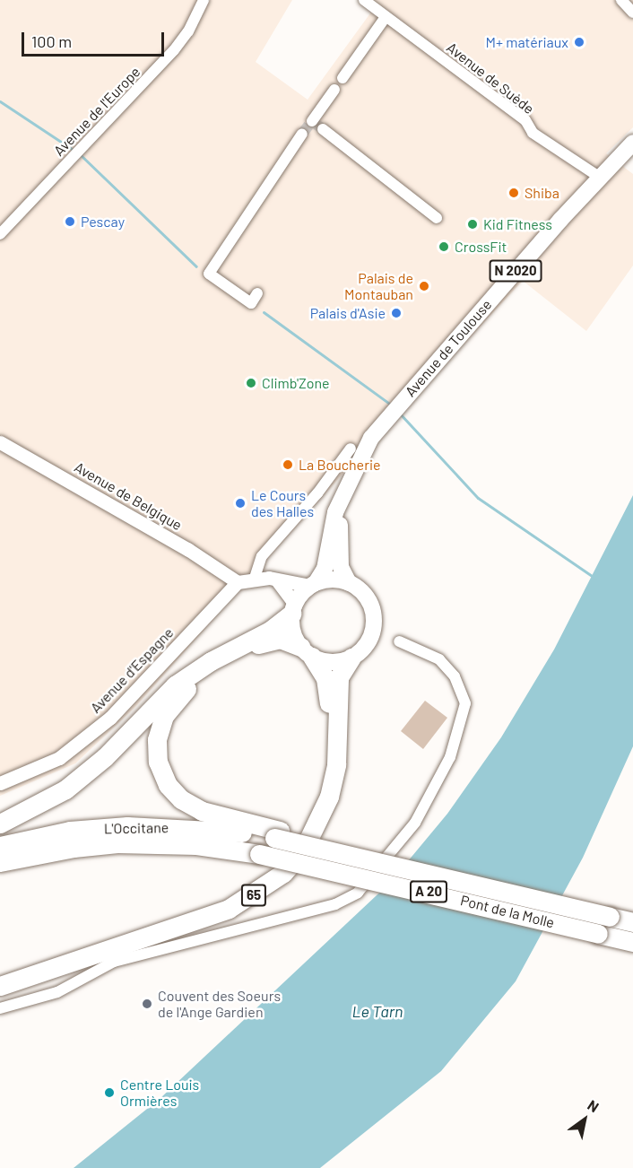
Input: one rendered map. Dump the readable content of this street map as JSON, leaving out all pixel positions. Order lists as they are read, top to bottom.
{
  "streets": {
    "highway": [
      "L'Occitane",
      "A 20",
      "65",
      "Pont de la Molle"
    ],
    "main road": ["N 2020", "Avenue de Toulouse"],
    "street": [
      "Avenue de Suède",
      "Avenue de l'Europe",
      "Avenue de Belgique",
      "Avenue d'Espagne"
    ]
  },
  "crossings": [
    ["Avenue de Suède", "Avenue de Toulouse"],
    ["Avenue de Toulouse", "65"],
    ["Avenue de Belgique", "Avenue d'Espagne"],
    ["L'Occitane", "Pont de la Molle"]
  ],
  "water": ["Le Tarn"],
  "places": [
    "M+ matériaux",
    "Shiba",
    "Pescay",
    "Kid Fitness",
    "CrossFit",
    "Palais de Montauban",
    "Palais d'Asie",
    "Climb'Zone",
    "La Boucherie",
    "Le Cours des Halles",
    "Couvent des Soeurs de l'Ange Gardien",
    "Centre Louis Ormières"
  ],
  "scale_bar": "100 m",
  "north": "top right"
}
